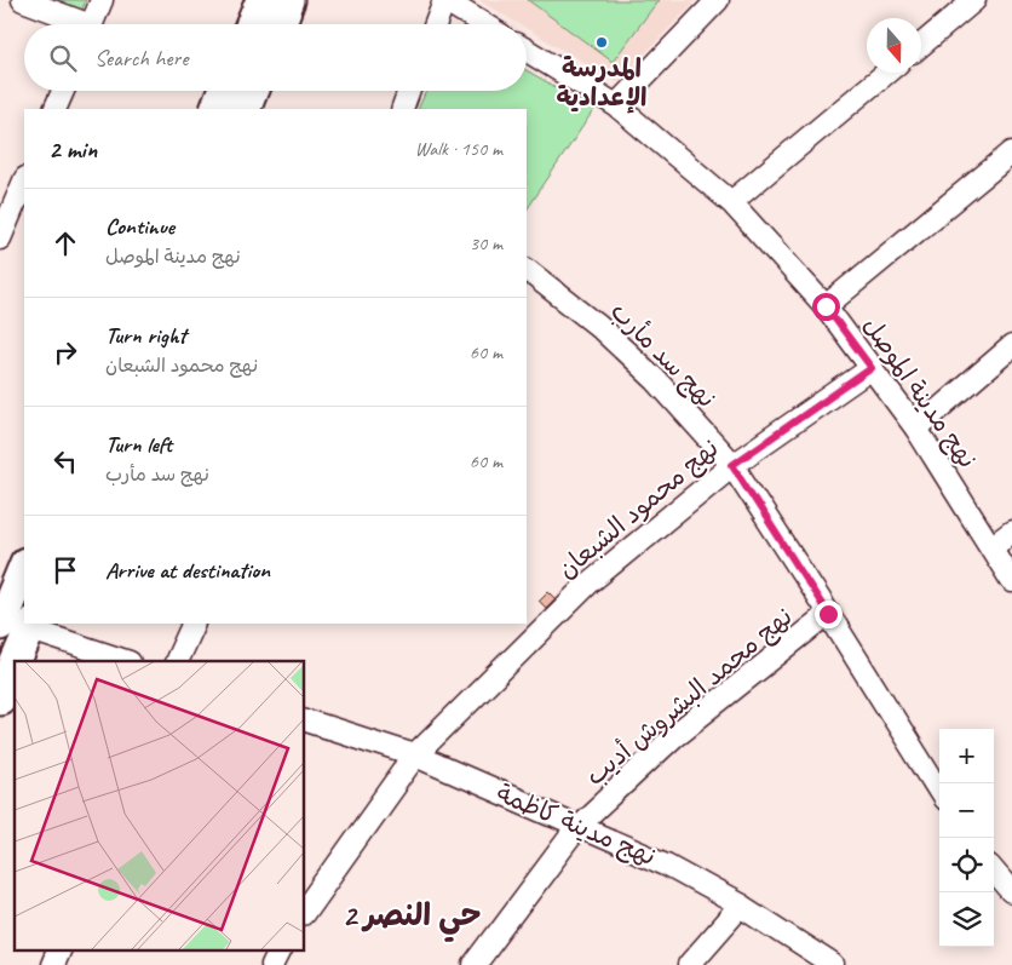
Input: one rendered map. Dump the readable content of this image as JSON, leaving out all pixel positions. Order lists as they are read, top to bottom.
{
  "streets": {
    "street": [
      "نهج سد مأرب",
      "نهج مدينة الموصل",
      "نهج محمود الشبعان",
      "نهج محمد البشروش أديب",
      "نهج مدينة كاظمة"
    ]
  },
  "crossings": [
    ["نهج سد مأرب", "نهج محمود الشبعان"],
    ["نهج سد مأرب", "نهج محمد البشروش أديب"],
    ["نهج مدينة الموصل", "نهج محمود الشبعان"],
    ["نهج محمود الشبعان", "نهج مدينة كاظمة"],
    ["نهج محمد البشروش أديب", "نهج مدينة كاظمة"]
  ],
  "districts": ["حي النصر 2"],
  "places": ["المدرسة الإعدادية"],
  "north": "bottom",
  "page": {
    "search": "Search here",
    "heading": ["2 min", "Walk · 150 m"],
    "list": [
      ["Continue", "نهج مدينة الموصل", "30 m"],
      ["Turn right", "نهج محمود الشبعان", "60 m"],
      ["Turn left", "نهج سد مأرب", "60 m"],
      "Arrive at destination"
    ],
    "map_buttons": ["+", "−"]
  }
}
